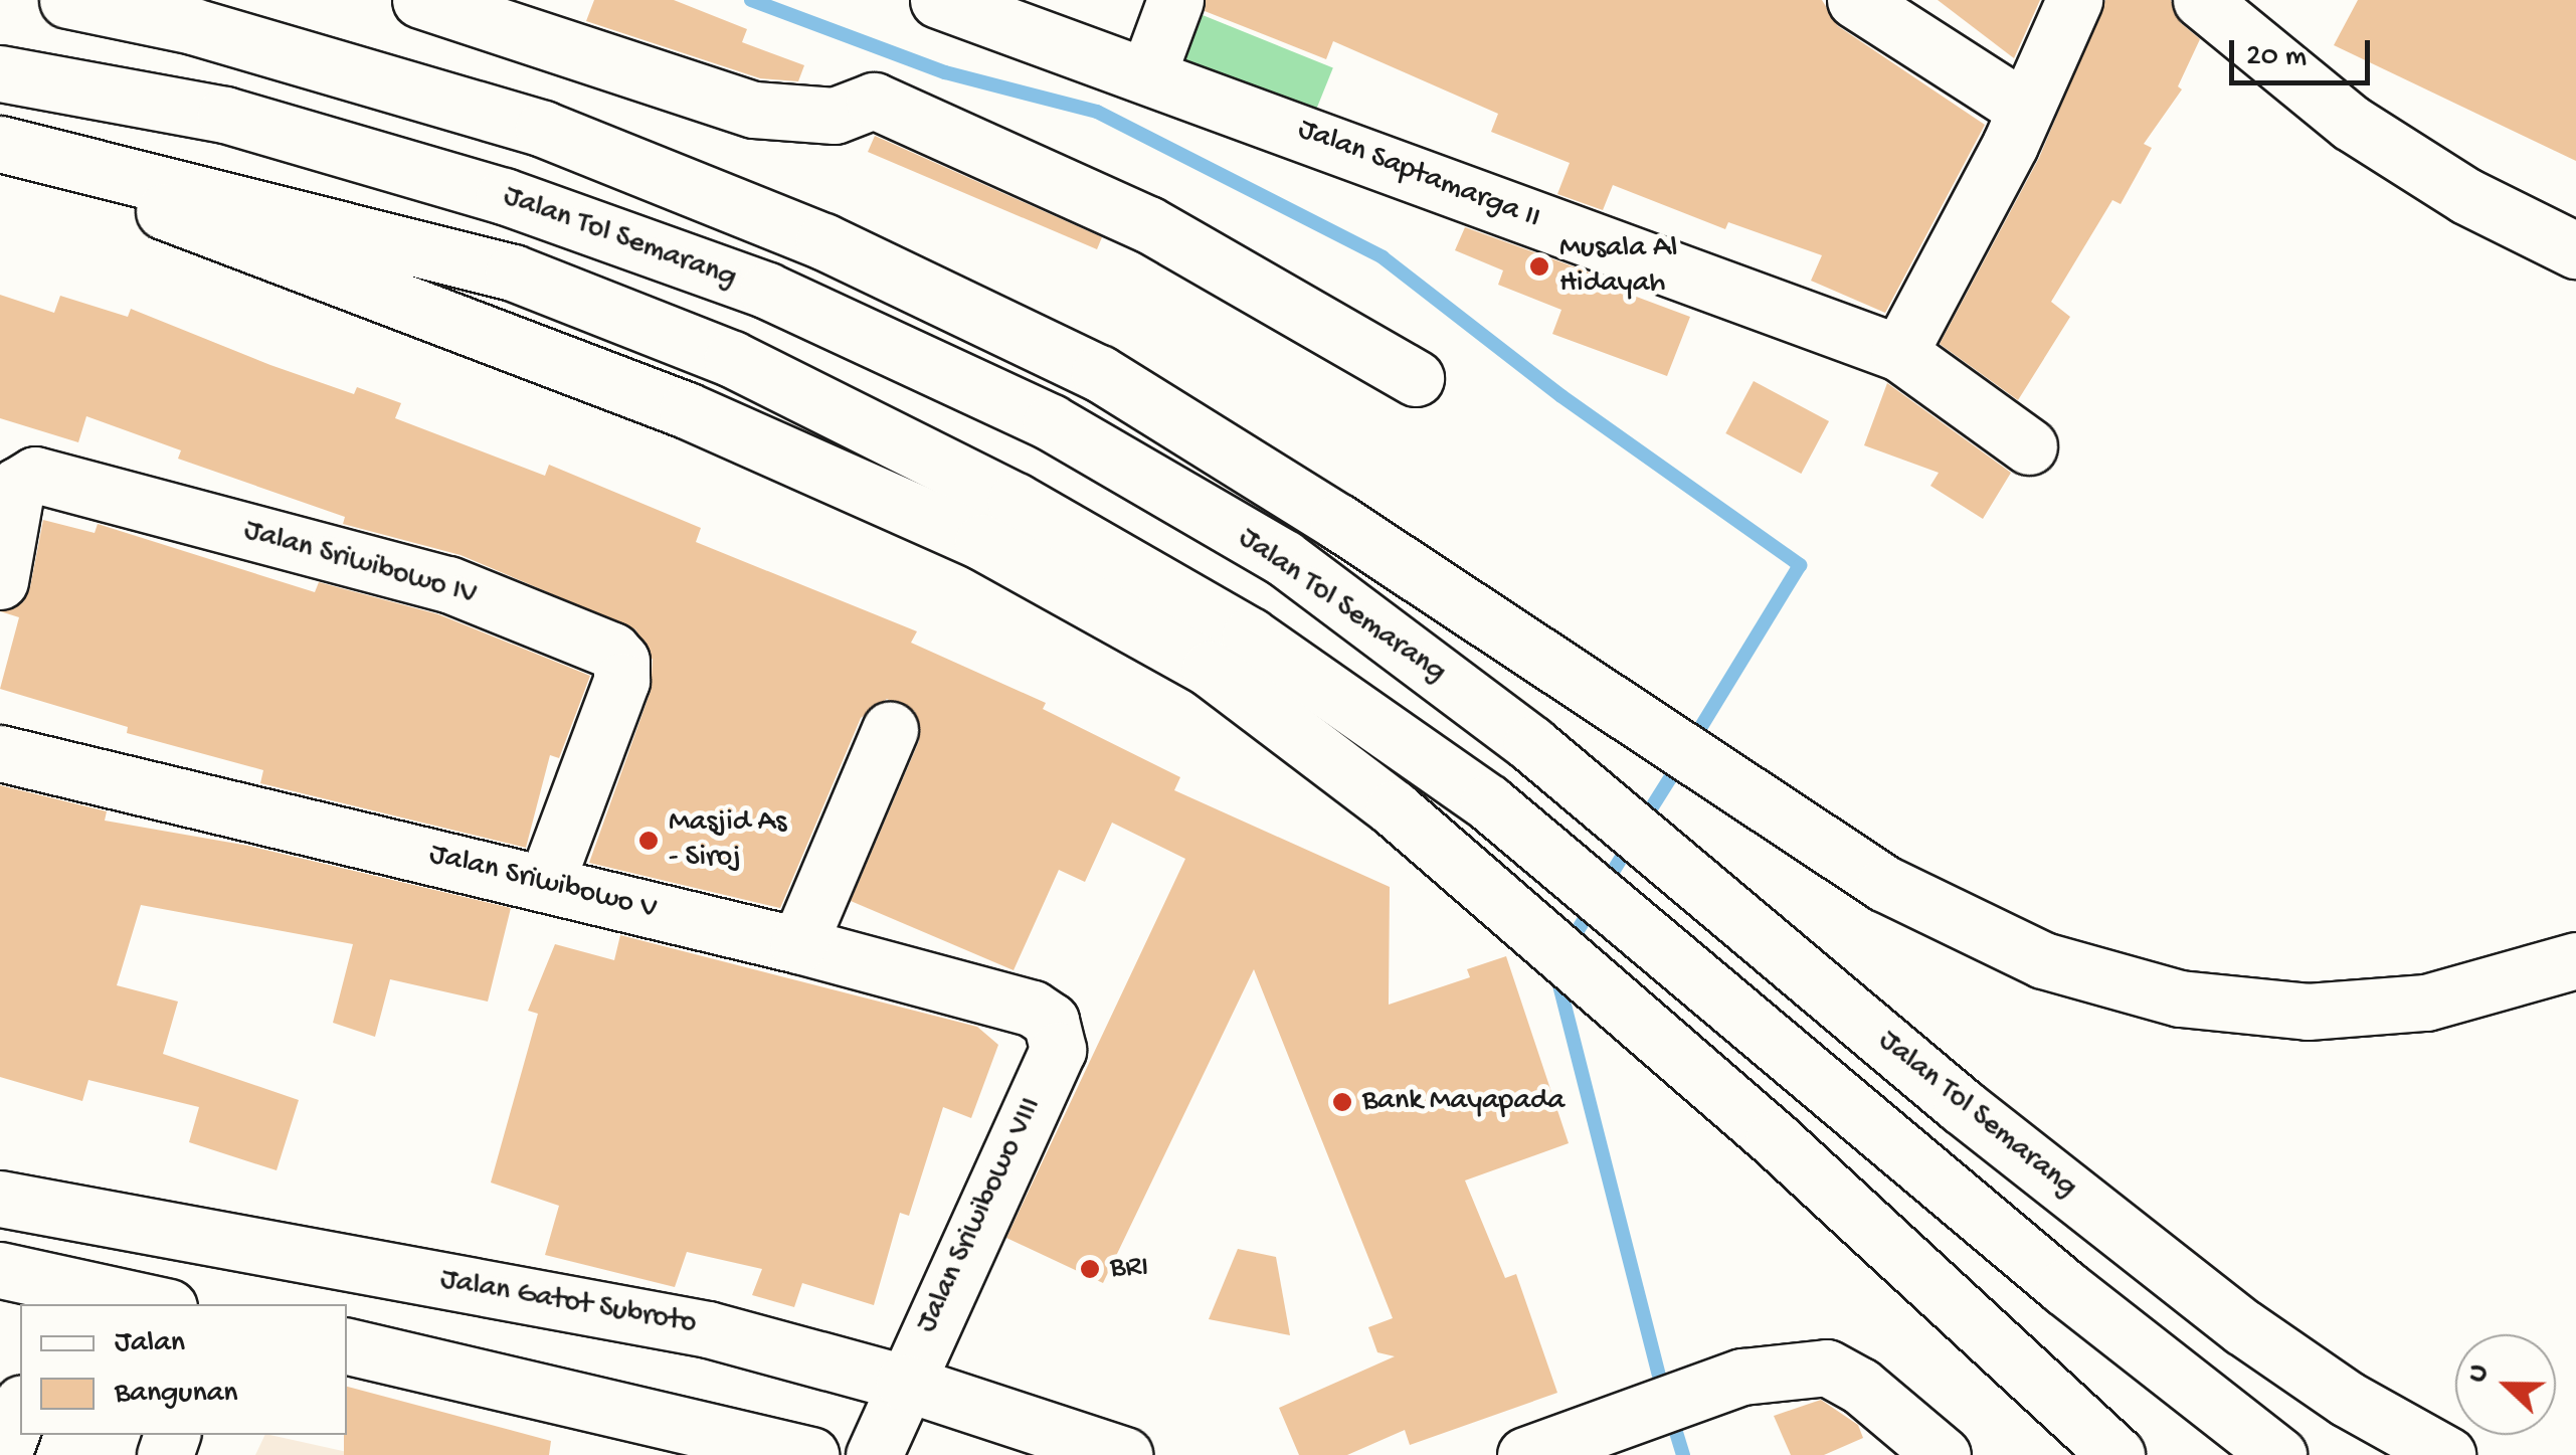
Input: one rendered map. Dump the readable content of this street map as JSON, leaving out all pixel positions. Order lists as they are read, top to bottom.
{
  "streets": {
    "main road": [
      "Jalan Saptamarga II",
      "Jalan Tol Semarang",
      "Jalan Sriwibowo IV",
      "Jalan Sriwibowo V",
      "Jalan Sriwibowo VIII",
      "Jalan Gatot Subroto"
    ]
  },
  "crossings": [
    ["Jalan Sriwibowo IV", "Jalan Sriwibowo V"],
    ["Jalan Sriwibowo V", "Jalan Sriwibowo VIII"],
    ["Jalan Sriwibowo VIII", "Jalan Gatot Subroto"]
  ],
  "places": [
    "Musala Al Hidayah",
    "Masjid As - Siroj",
    "Bank Mayapada",
    "BRI"
  ],
  "legend": ["Jalan", "Bangunan"],
  "scale_bar": "20 m",
  "north": "left"
}
